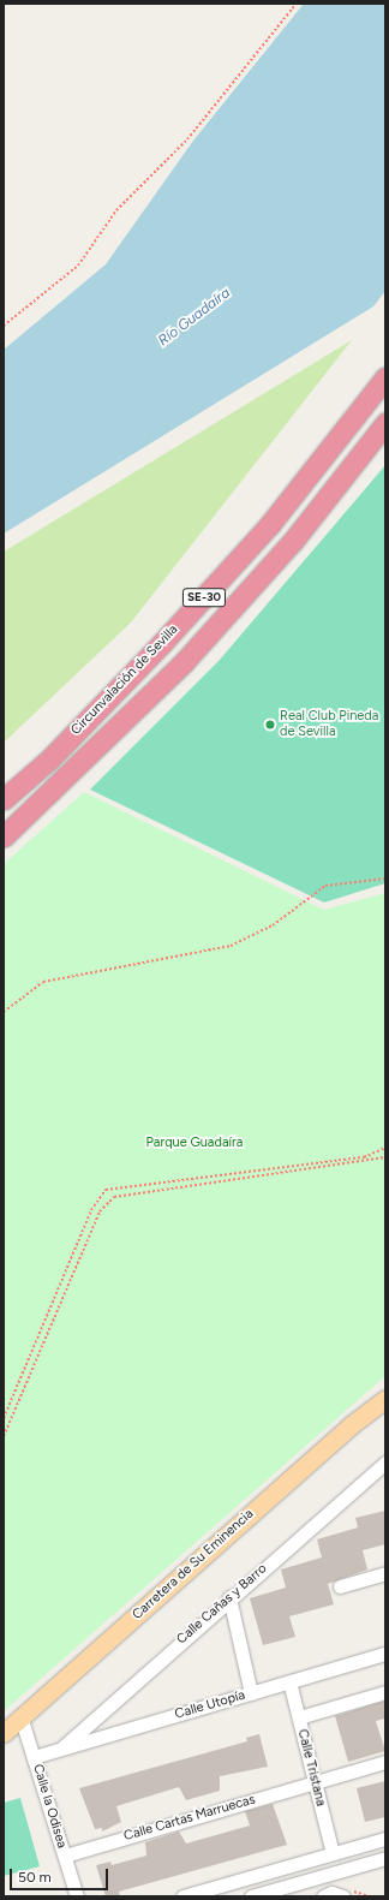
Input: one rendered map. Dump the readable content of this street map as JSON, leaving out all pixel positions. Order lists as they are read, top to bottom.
{
  "streets": {
    "highway": ["SE-30", "Circunvalación de Sevilla"],
    "main road": ["Carretera de Su Eminencia"],
    "street": [
      "Calle Cañas y Barro",
      "Calle Utopía",
      "Calle Tristana",
      "Calle la Odisea",
      "Calle Cartas Marruecas"
    ]
  },
  "crossings": [
    ["Carretera de Su Eminencia", "Calle la Odisea"],
    ["Calle Cañas y Barro", "Calle Utopía"],
    ["Calle Utopía", "Calle Tristana"],
    ["Calle Utopía", "Calle la Odisea"],
    ["Calle Tristana", "Calle Cartas Marruecas"],
    ["Calle la Odisea", "Calle Cartas Marruecas"]
  ],
  "water": ["Río Guadaíra"],
  "parks": ["Parque Guadaíra"],
  "places": ["Real Club Pineda de Sevilla"],
  "scale_bar": "50 m"
}
